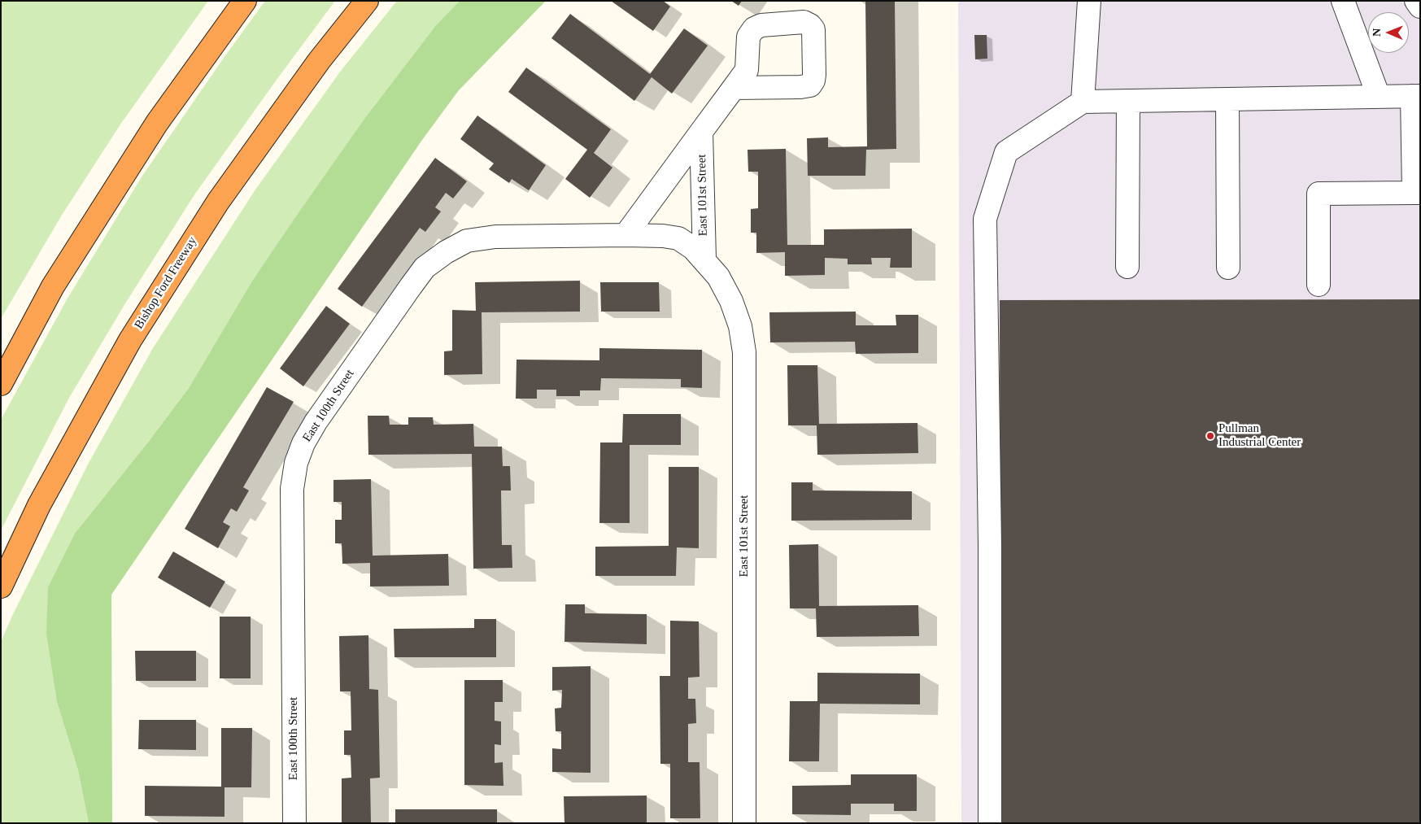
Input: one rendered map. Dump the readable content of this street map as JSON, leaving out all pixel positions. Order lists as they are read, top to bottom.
{
  "streets": {
    "highway": ["Bishop Ford Freeway"],
    "street": ["East 101st Street", "East 100th Street"]
  },
  "crossings": [
    ["East 101st Street", "East 100th Street"]
  ],
  "places": ["Pullman Industrial Center"],
  "north": "left"
}
